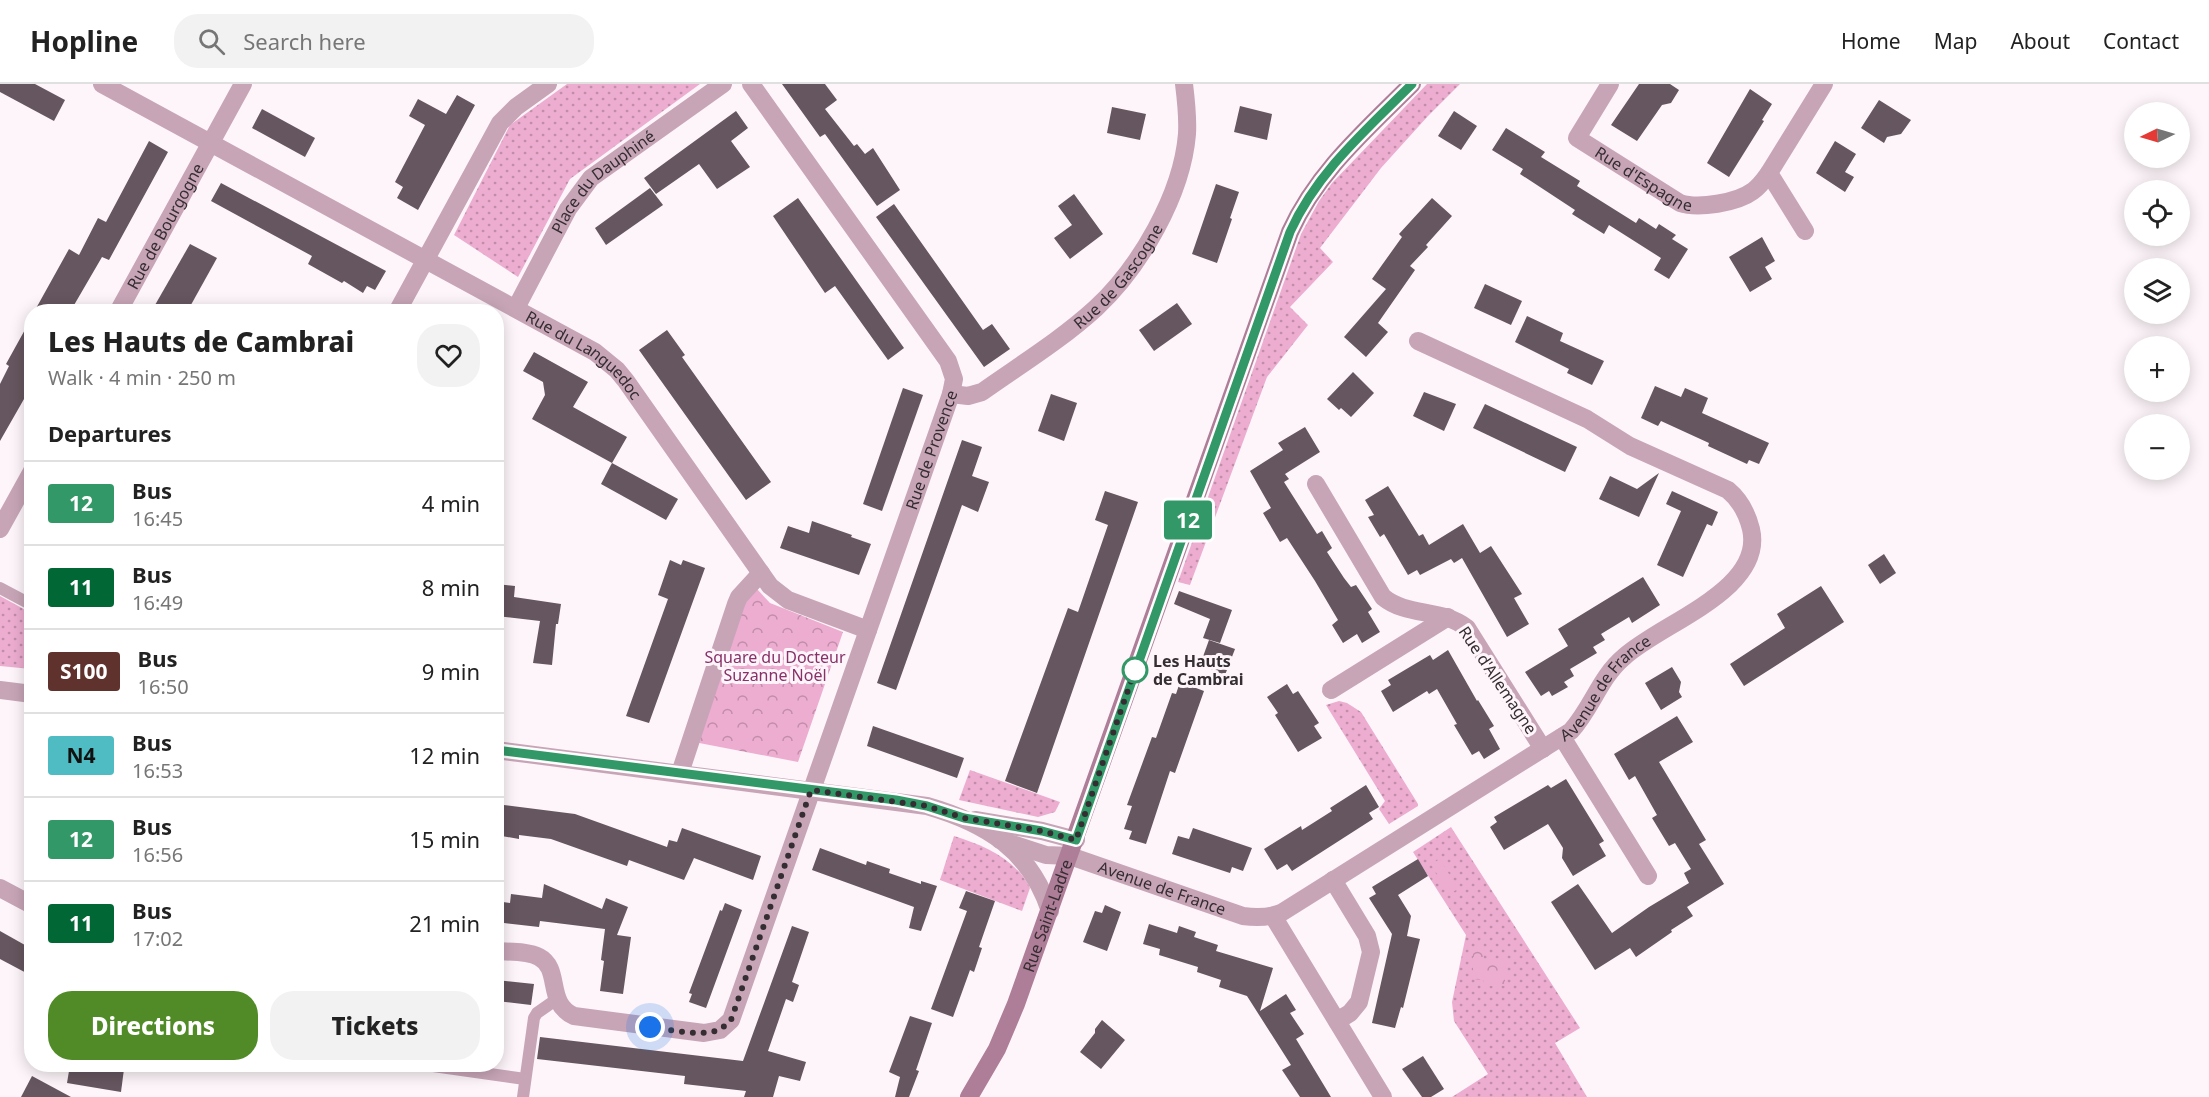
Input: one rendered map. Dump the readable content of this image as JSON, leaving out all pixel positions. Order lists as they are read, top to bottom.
{
  "streets": {
    "street": [
      "Rue d'Espagne",
      "Place du Dauphiné",
      "Rue de Bourgogne",
      "Rue de Gascogne",
      "Rue du Languedoc",
      "Rue de Provence",
      "Rue d'Allemagne",
      "Avenue de France",
      "Rue Saint-Ladre"
    ]
  },
  "crossings": [
    ["Place du Dauphiné", "Rue du Languedoc"],
    ["Rue de Bourgogne", "Rue du Languedoc"],
    ["Rue de Gascogne", "Rue de Provence"],
    ["Rue du Languedoc", "Rue de Provence"],
    ["Rue d'Allemagne", "Avenue de France"],
    ["Avenue de France", "Rue Saint-Ladre"]
  ],
  "parks": ["Square du Docteur Suzanne Noël"],
  "places": ["Les Hauts de Cambrai"],
  "lines": ["bus line 12"],
  "north": "left",
  "page": {
    "header": "Hopline",
    "search": "Search here",
    "nav": [
      "Home",
      "Map",
      "About",
      "Contact"
    ],
    "on_map": "12",
    "map_buttons": ["+", "−"],
    "heading": [
      ["Les Hauts de Cambrai", "Walk · 4 min · 250 m"],
      "Departures"
    ],
    "list": [
      {
        "mark": "12",
        "name": "Bus",
        "note": "16:45",
        "value": "4 min"
      },
      {
        "mark": "11",
        "name": "Bus",
        "note": "16:49",
        "value": "8 min"
      },
      {
        "mark": "S100",
        "name": "Bus",
        "note": "16:50",
        "value": "9 min"
      },
      {
        "mark": "N4",
        "name": "Bus",
        "note": "16:53",
        "value": "12 min"
      },
      {
        "mark": "12",
        "name": "Bus",
        "note": "16:56",
        "value": "15 min"
      },
      {
        "mark": "11",
        "name": "Bus",
        "note": "17:02",
        "value": "21 min"
      }
    ],
    "buttons": ["Directions", "Tickets"]
  }
}
